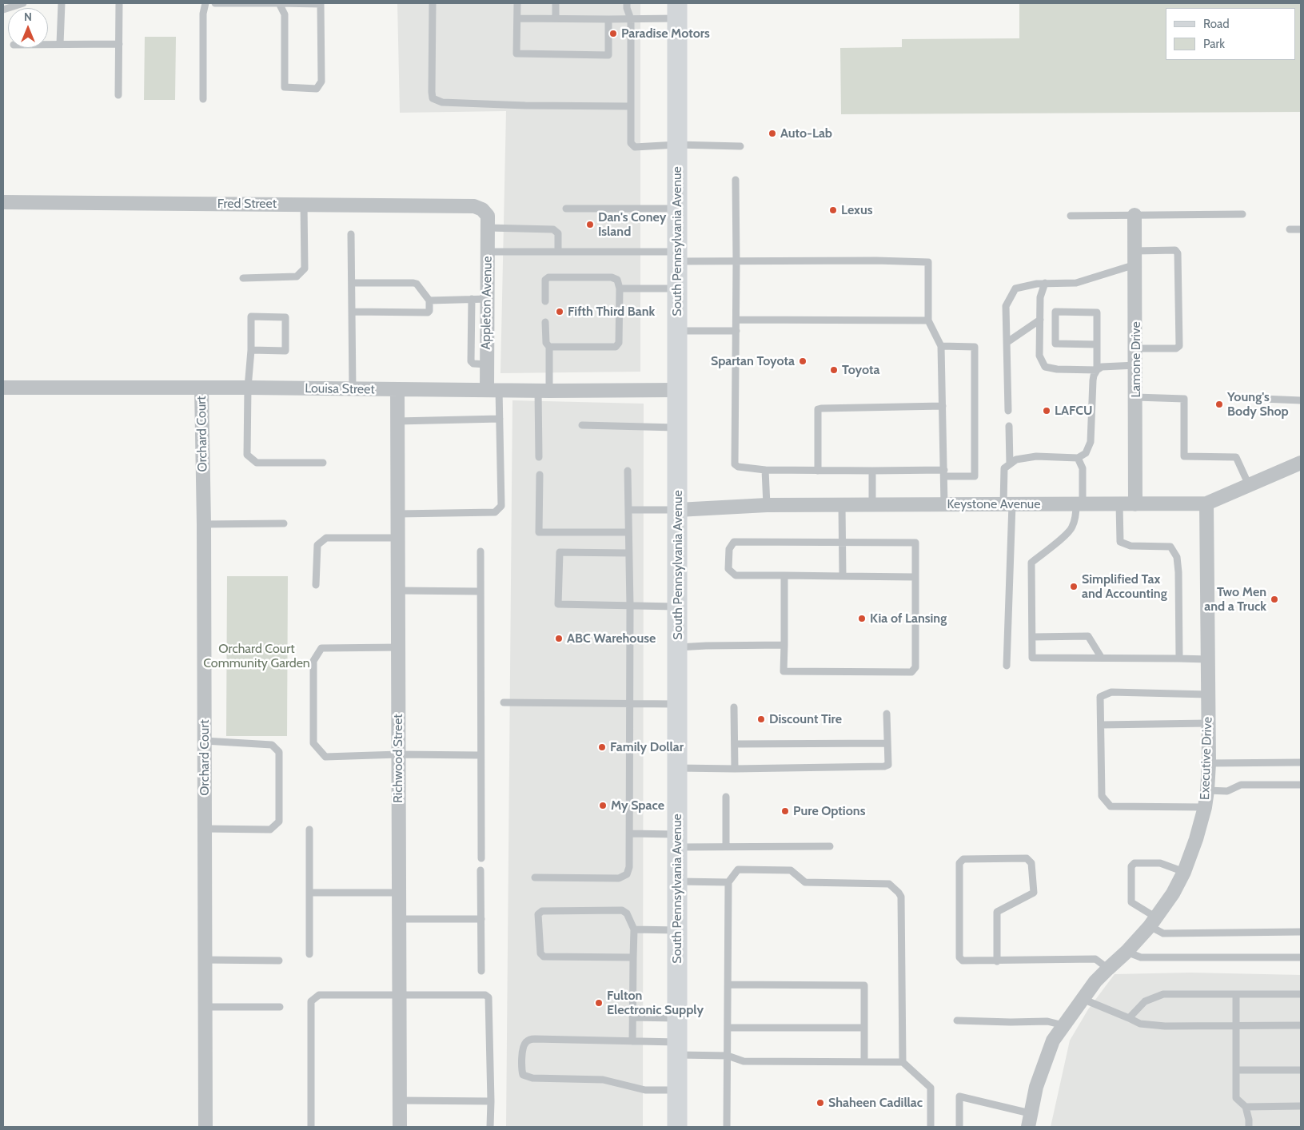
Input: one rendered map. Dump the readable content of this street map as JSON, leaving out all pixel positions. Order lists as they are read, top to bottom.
{
  "streets": {
    "main road": ["South Pennsylvania Avenue"],
    "street": [
      "Fred Street",
      "Appleton Avenue",
      "Lamone Drive",
      "Louisa Street",
      "Orchard Court",
      "Keystone Avenue",
      "Richwood Street",
      "Executive Drive"
    ]
  },
  "crossings": [
    ["Fred Street", "Appleton Avenue"],
    ["South Pennsylvania Avenue", "Louisa Street"],
    ["South Pennsylvania Avenue", "Keystone Avenue"],
    ["Appleton Avenue", "Louisa Street"],
    ["Lamone Drive", "Keystone Avenue"],
    ["Louisa Street", "Orchard Court"],
    ["Louisa Street", "Richwood Street"],
    ["Keystone Avenue", "Executive Drive"]
  ],
  "parks": ["Orchard Court Community Garden"],
  "places": [
    "Paradise Motors",
    "Auto-Lab",
    "Lexus",
    "Dan's Coney Island",
    "Fifth Third Bank",
    "Spartan Toyota",
    "Toyota",
    "Young's Body Shop",
    "LAFCU",
    "Simplified Tax and Accounting",
    "Two Men and a Truck",
    "Kia of Lansing",
    "ABC Warehouse",
    "Discount Tire",
    "Family Dollar",
    "My Space",
    "Pure Options",
    "Fulton Electronic Supply",
    "Shaheen Cadillac"
  ],
  "legend": ["Road", "Park"],
  "north": "top"
}
